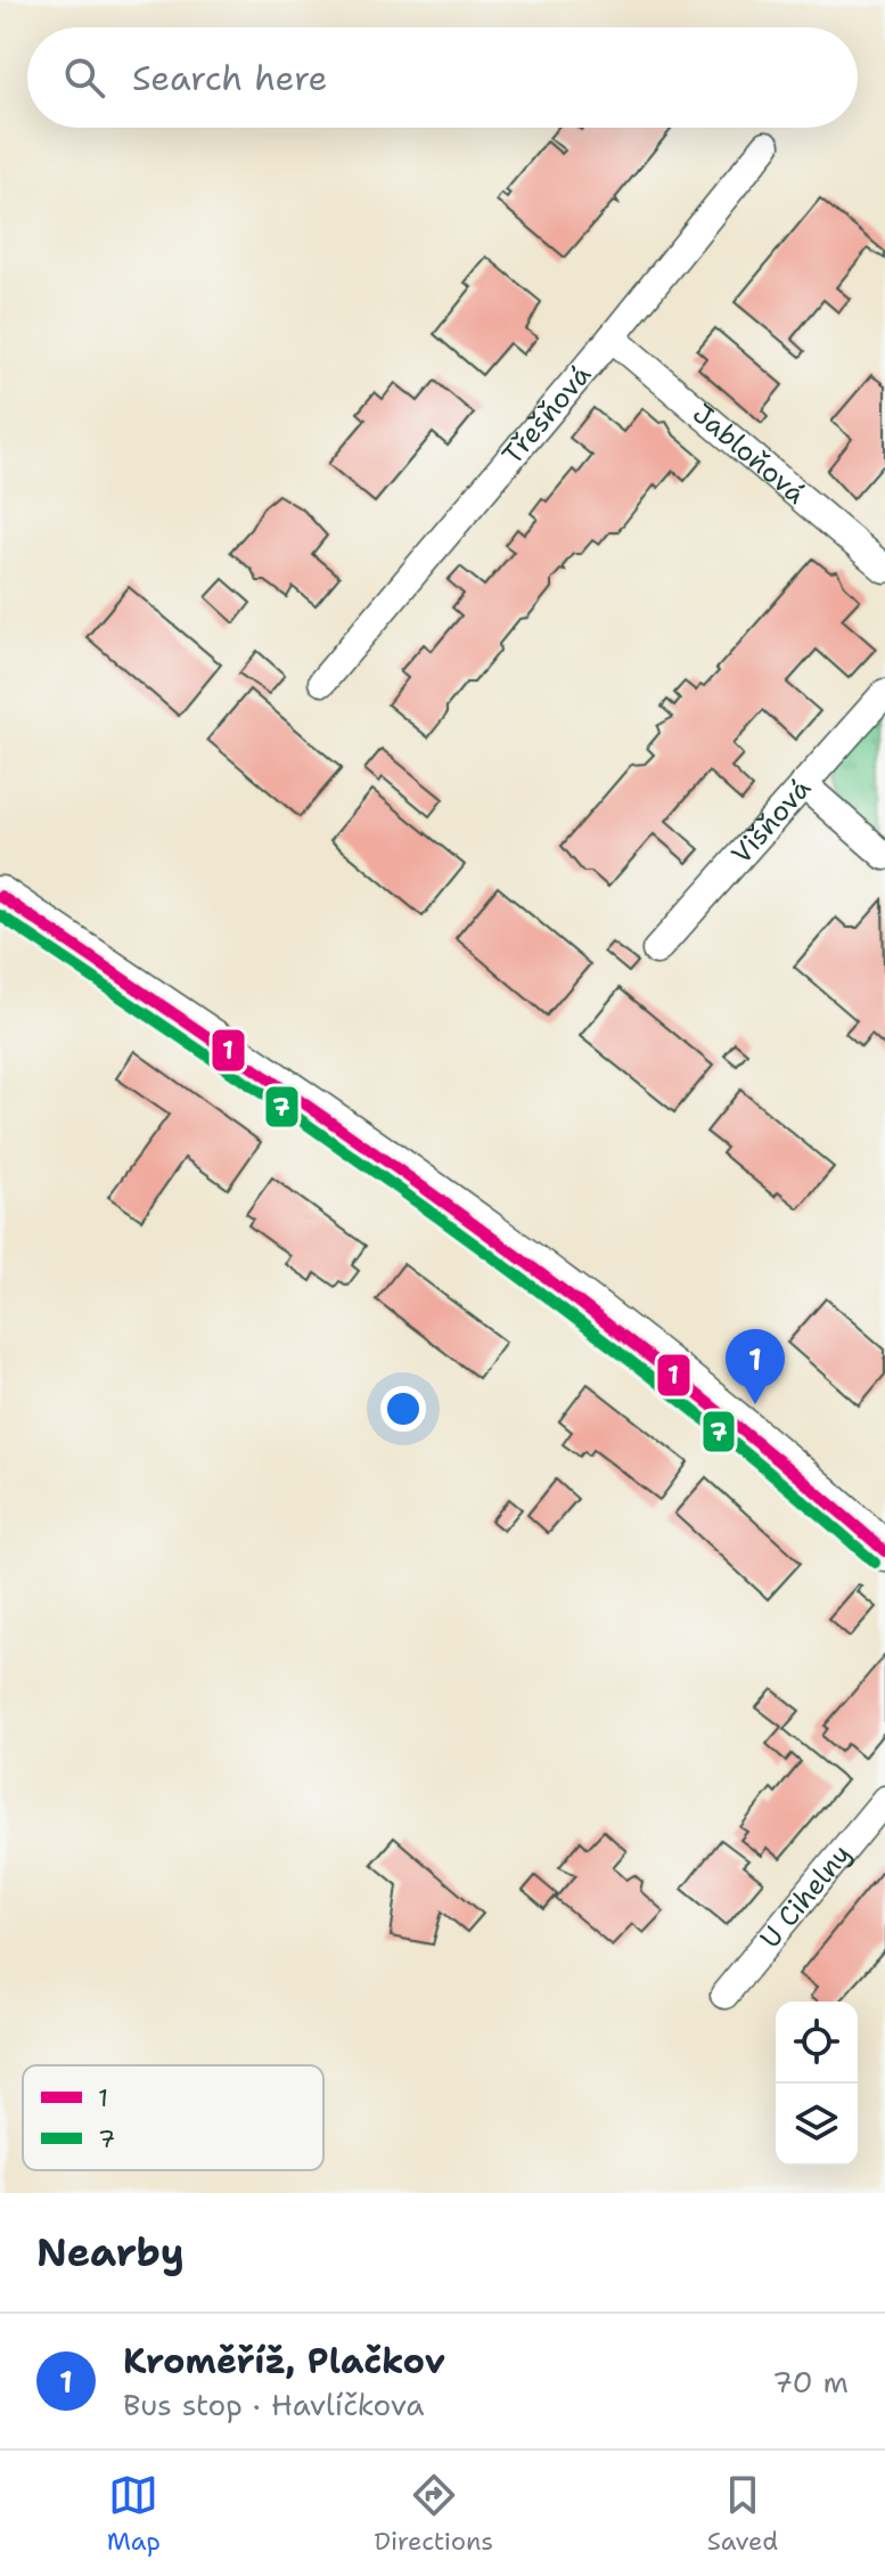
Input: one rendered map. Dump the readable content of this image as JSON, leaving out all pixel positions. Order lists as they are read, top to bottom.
{
  "streets": {
    "street": [
      "Třešňová",
      "Jabloňová",
      "Višňová",
      "U Cihelny"
    ]
  },
  "crossings": [
    ["Třešňová", "Jabloňová"]
  ],
  "lines": ["transit line 1", "transit line 7"],
  "legend": ["1", "7"],
  "page": {
    "search": "Search here",
    "pins": "1",
    "heading": "Nearby",
    "list": [
      {
        "mark": "1",
        "name": "Kroměříž, Plačkov",
        "note": "Bus stop · Havlíčkova",
        "value": "70 m"
      }
    ],
    "nav": ["Map", "Directions", "Saved"]
  }
}
